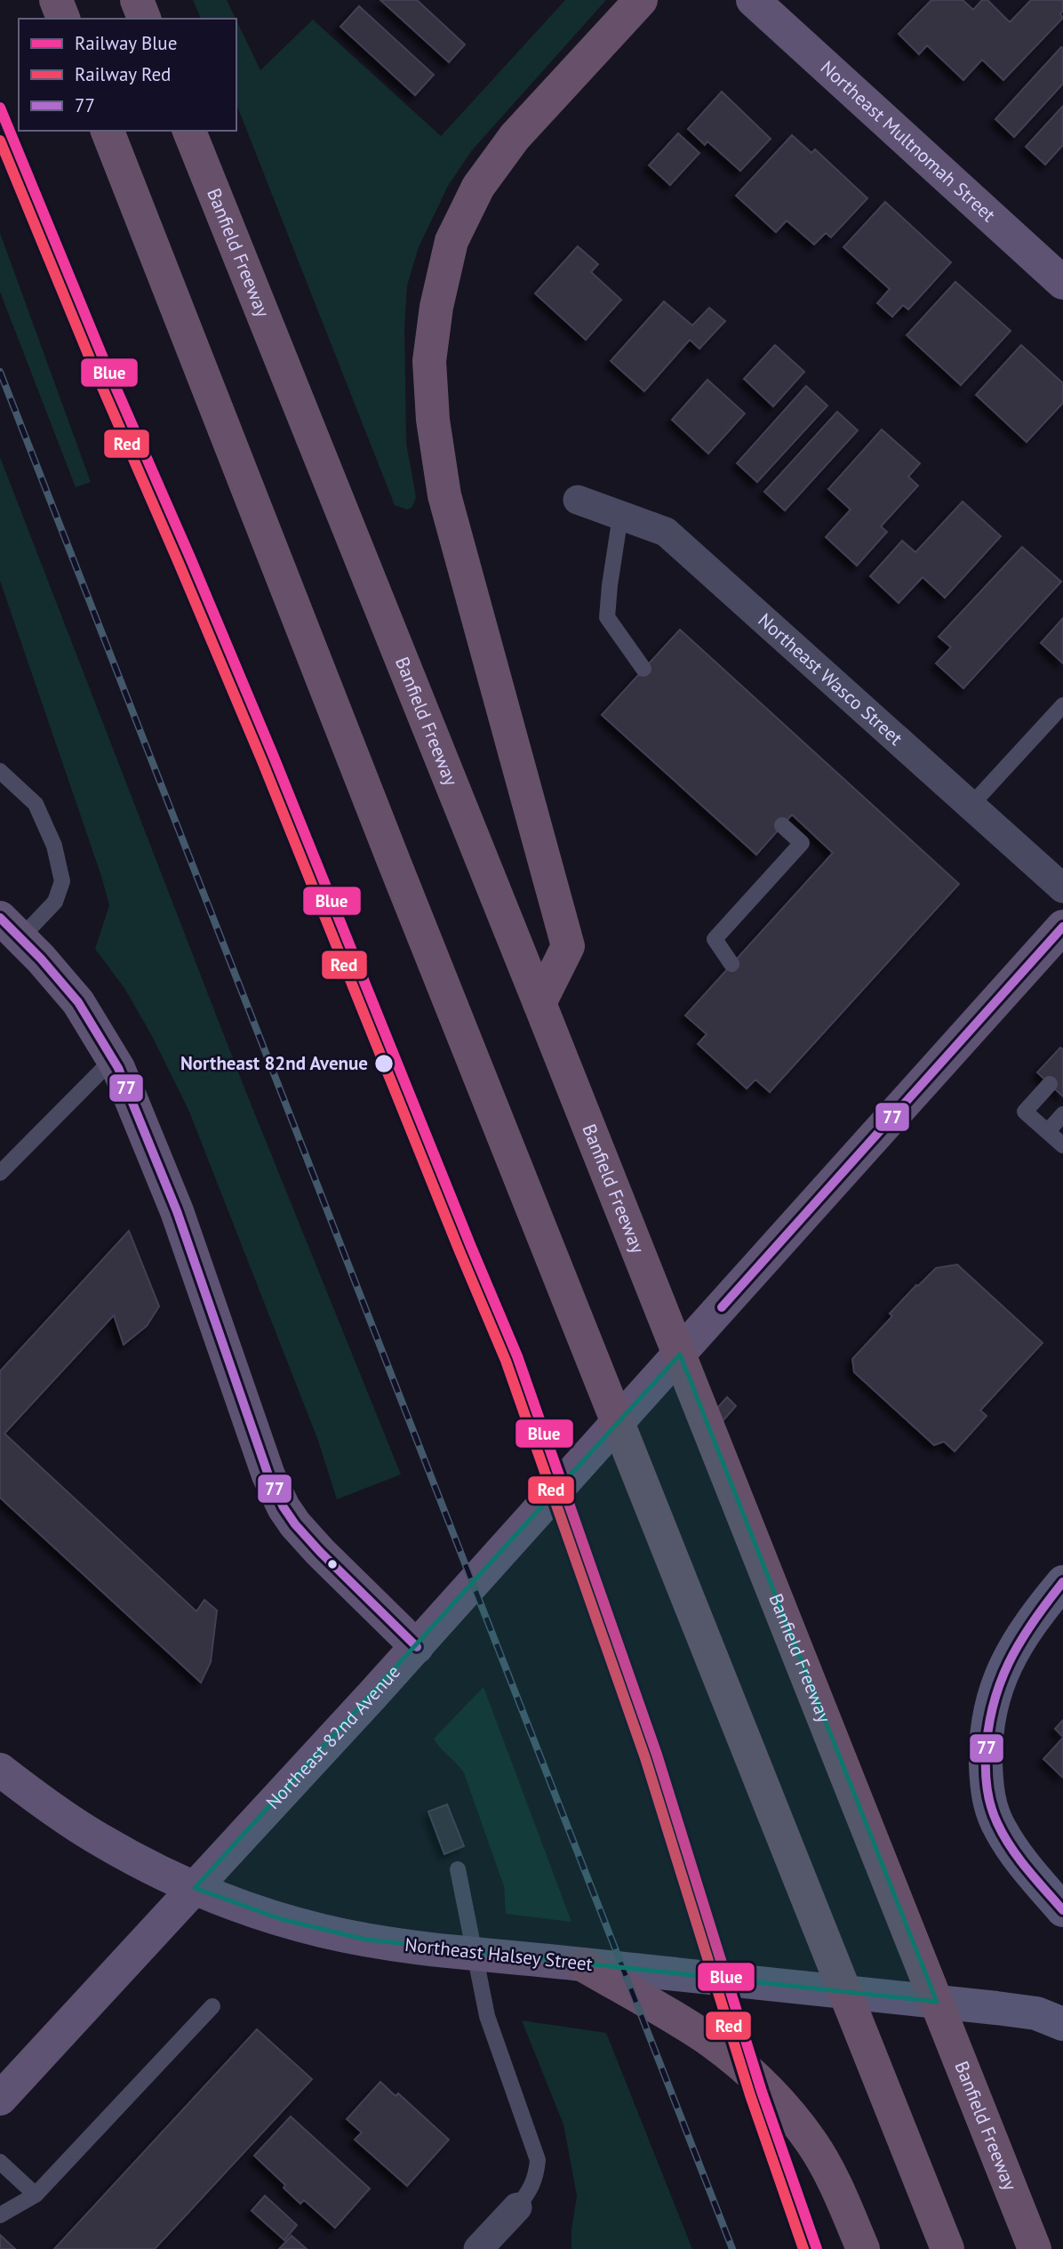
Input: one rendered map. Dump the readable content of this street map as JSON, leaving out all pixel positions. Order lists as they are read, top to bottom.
{
  "streets": {
    "highway": ["Banfield Freeway"],
    "main road": ["Northeast Multnomah Street", "Northeast 82nd Avenue", "Northeast Halsey Street"],
    "street": ["Northeast Wasco Street"]
  },
  "places": ["Northeast 82nd Avenue"],
  "lines": ["rail line Blue", "rail line Red", "transit line 77"],
  "legend": ["Railway Blue", "Railway Red", "77"]
}
